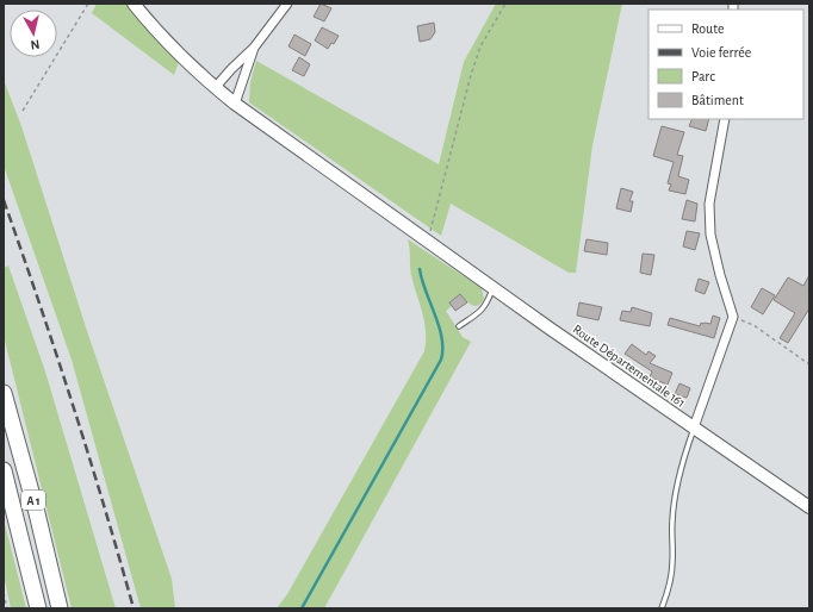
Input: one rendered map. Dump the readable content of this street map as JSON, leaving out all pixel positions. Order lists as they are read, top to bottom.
{
  "streets": {
    "highway": ["A 1"],
    "street": ["Route Départementale 161"]
  },
  "legend": [
    "Route",
    "Voie ferrée",
    "Parc",
    "Bâtiment"
  ],
  "north": "bottom"
}
